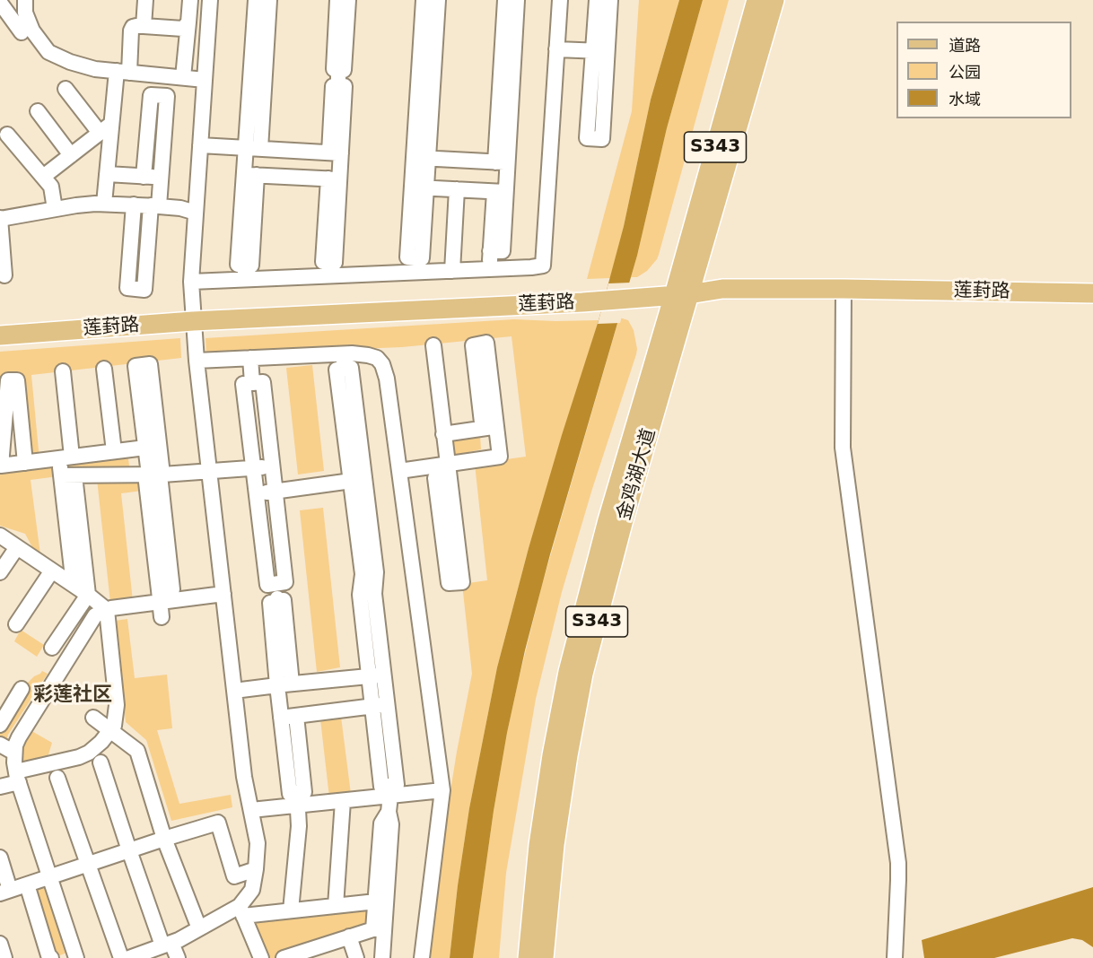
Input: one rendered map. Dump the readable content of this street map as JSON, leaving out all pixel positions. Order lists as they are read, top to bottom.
{
  "streets": {
    "main road": ["S343", "莲葑路", "金鸡湖大道"]
  },
  "crossings": [
    ["莲葑路", "金鸡湖大道"]
  ],
  "districts": ["彩莲社区"],
  "legend": ["道路", "公园", "水域"]
}
